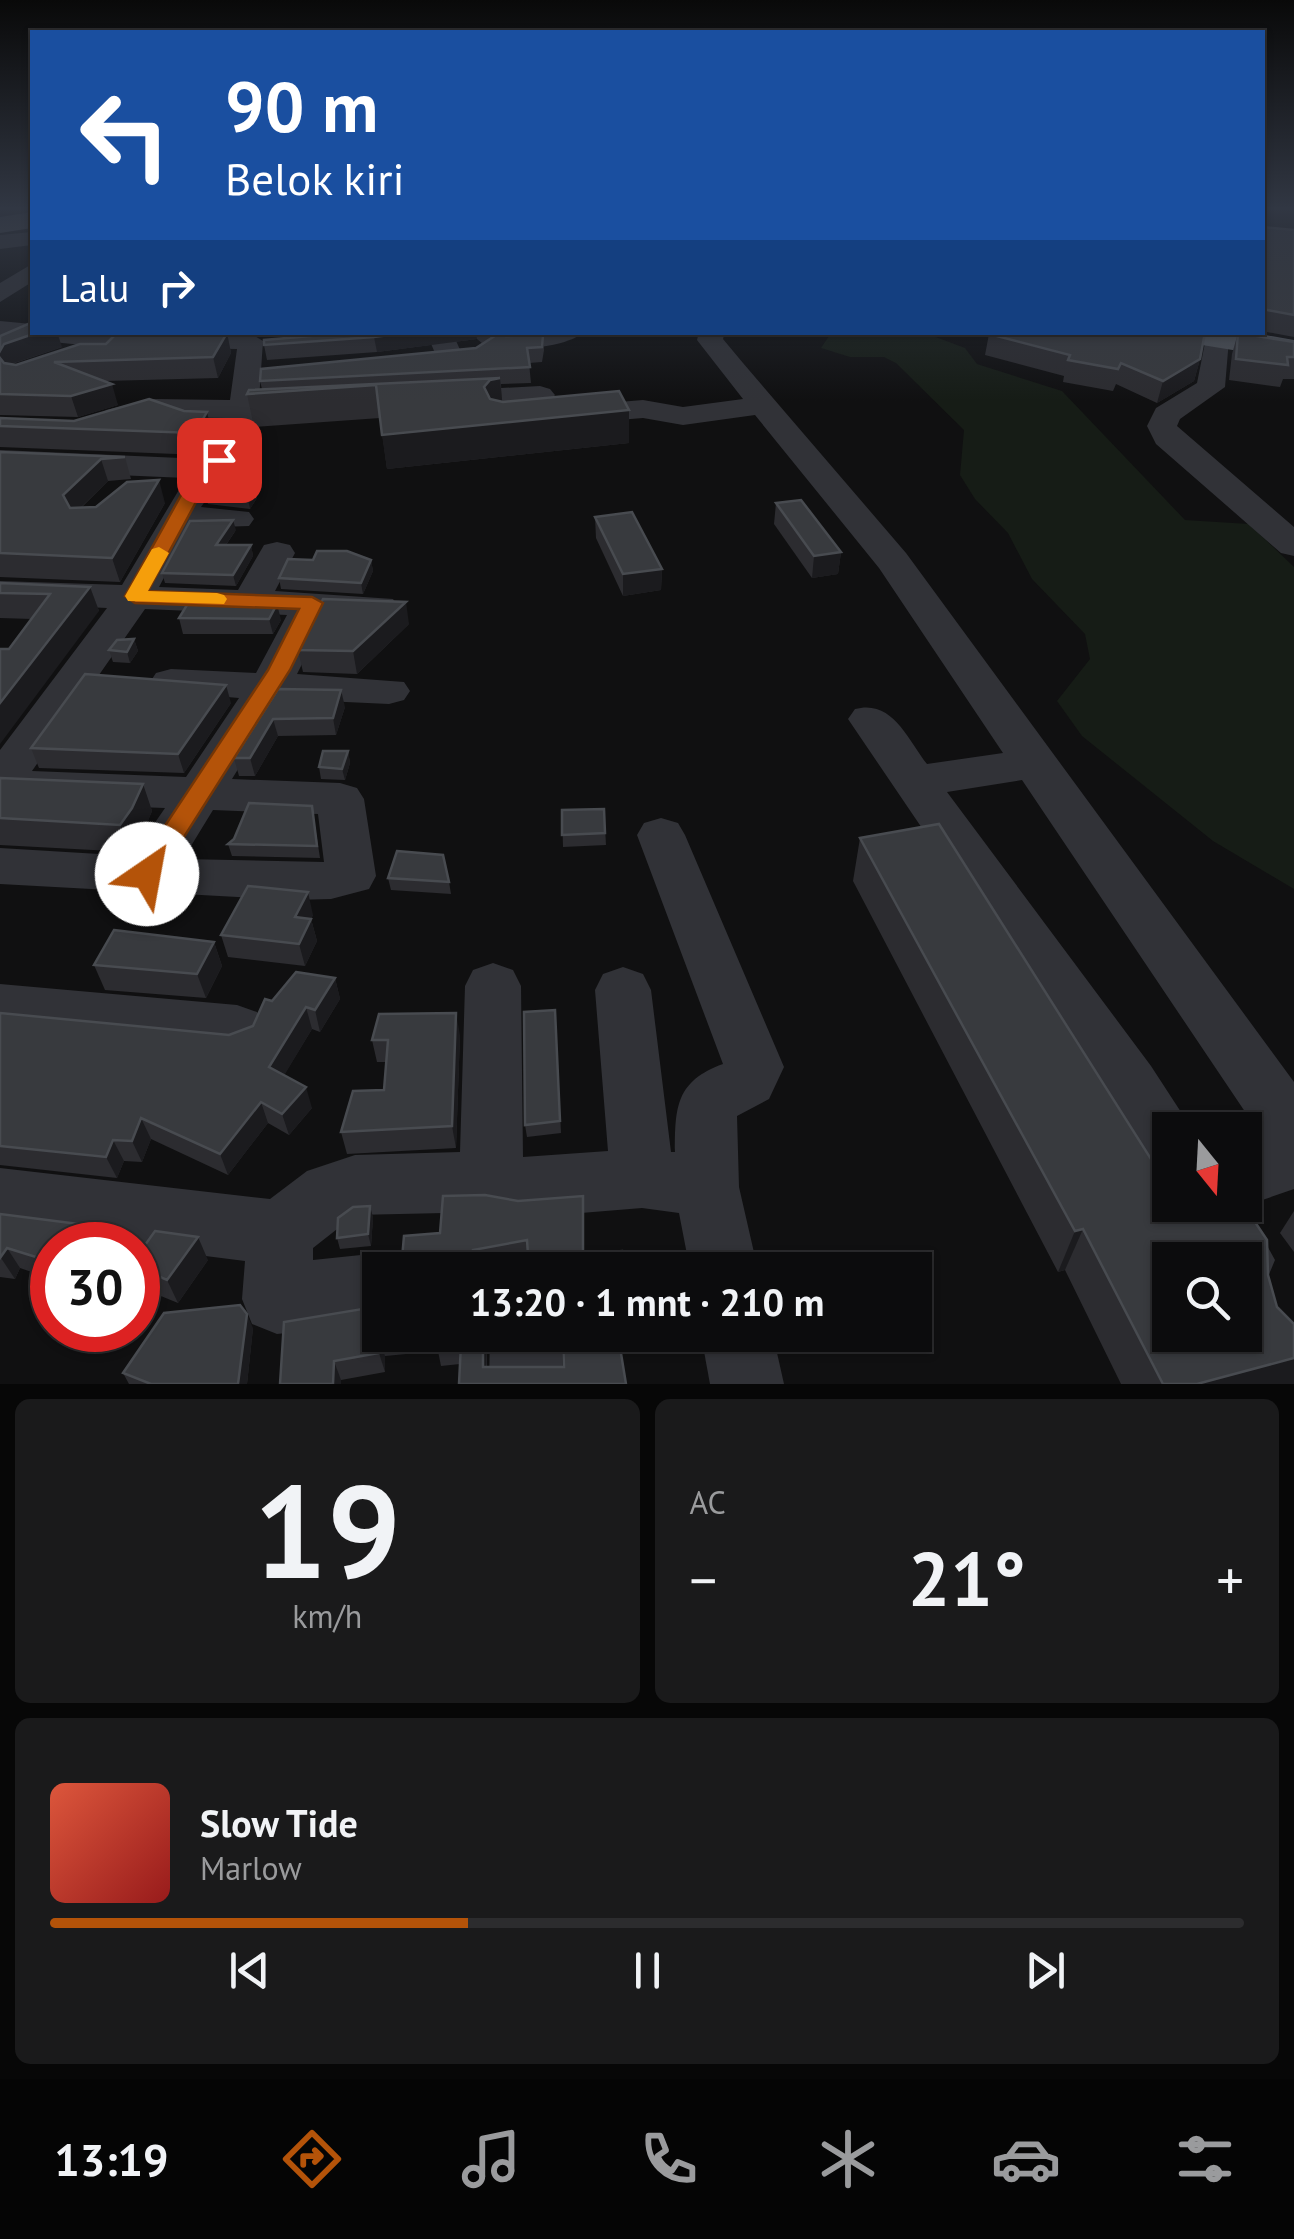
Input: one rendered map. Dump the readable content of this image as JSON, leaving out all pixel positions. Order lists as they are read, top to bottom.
{
  "north": "bottom",
  "page": {
    "turn": ["90 m", "Belok kiri"],
    "then": "Lalu",
    "limit": "30",
    "trip": "13:20 · 1 mnt · 210 m",
    "tile": [
      ["19", "km/h"],
      "AC"
    ],
    "heat": ["−", "21°", "+"],
    "song": ["Slow Tide", "Marlow"],
    "tabs": "13:19"
  }
}
